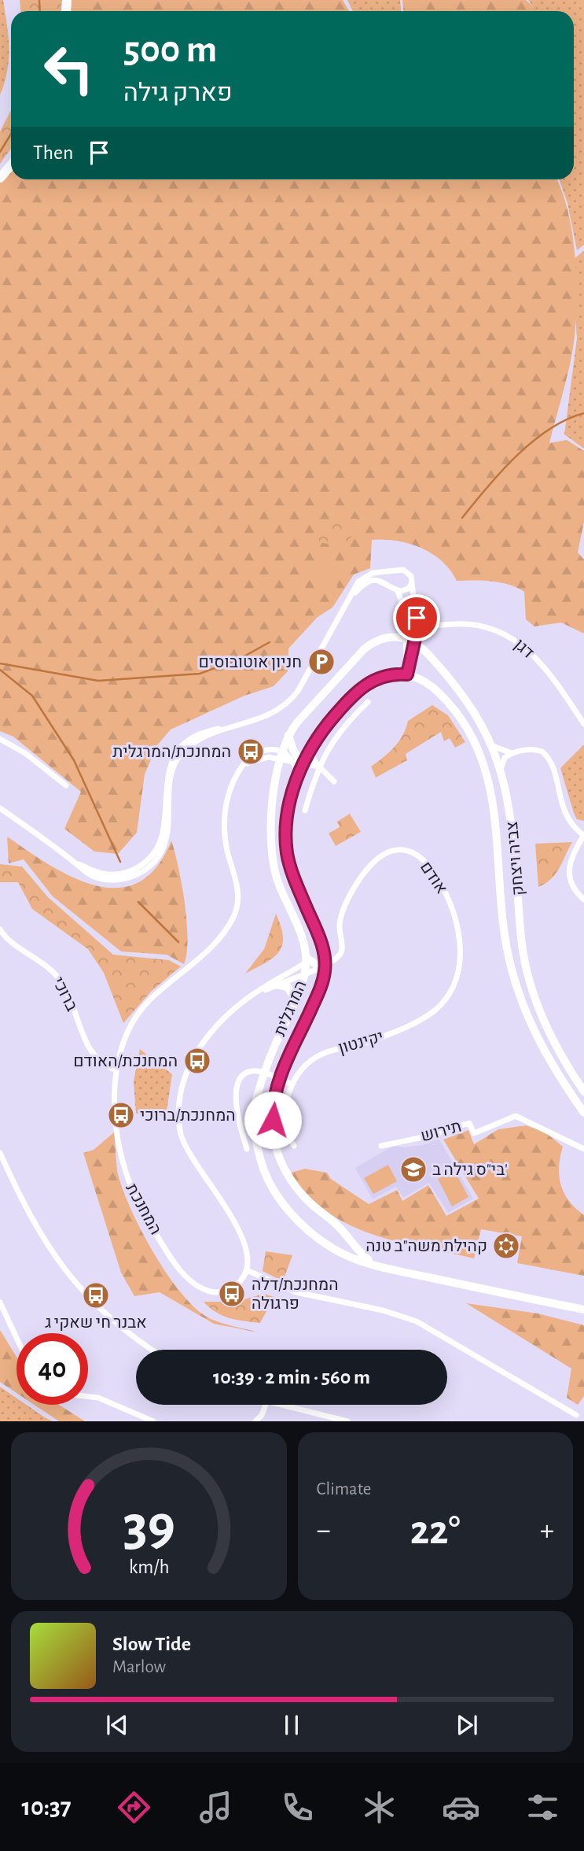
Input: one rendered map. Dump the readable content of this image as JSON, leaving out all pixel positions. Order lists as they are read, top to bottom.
{
  "streets": {
    "street": [
      "דגן",
      "צביה ויצחק",
      "אודם",
      "ברוכי",
      "המרגלית",
      "יקינטון",
      "תירוש",
      "המחנכת"
    ]
  },
  "crossings": [
    ["דגן", "צביה ויצחק"],
    ["צביה ויצחק", "המרגלית"],
    ["אודם", "יקינטון"],
    ["ברוכי", "המחנכת"],
    ["המרגלית", "המחנכת"]
  ],
  "places": {
    "parking": ["חניון אוטובוסים"],
    "bus stop": [
      "המחנכת/המרגלית",
      "המחנכת/האודם",
      "המחנכת/ברוכי",
      "המחנכת/דלה פרגולה",
      "אבנר חי שאקי ג"
    ],
    "school or university": ["בי\"ס גילה ב'"],
    "synagogue": ["קהילת משה\"ב טנה"]
  },
  "page": {
    "turn": ["500 m", "פארק גילה"],
    "then": "Then",
    "limit": "40",
    "trip": "10:39 · 2 min · 560 m",
    "tile": "Climate",
    "heat": ["−", "22°", "+"],
    "song": ["Slow Tide", "Marlow"],
    "tabs": "10:37",
    "gauge": ["39", "km/h"]
  }
}
